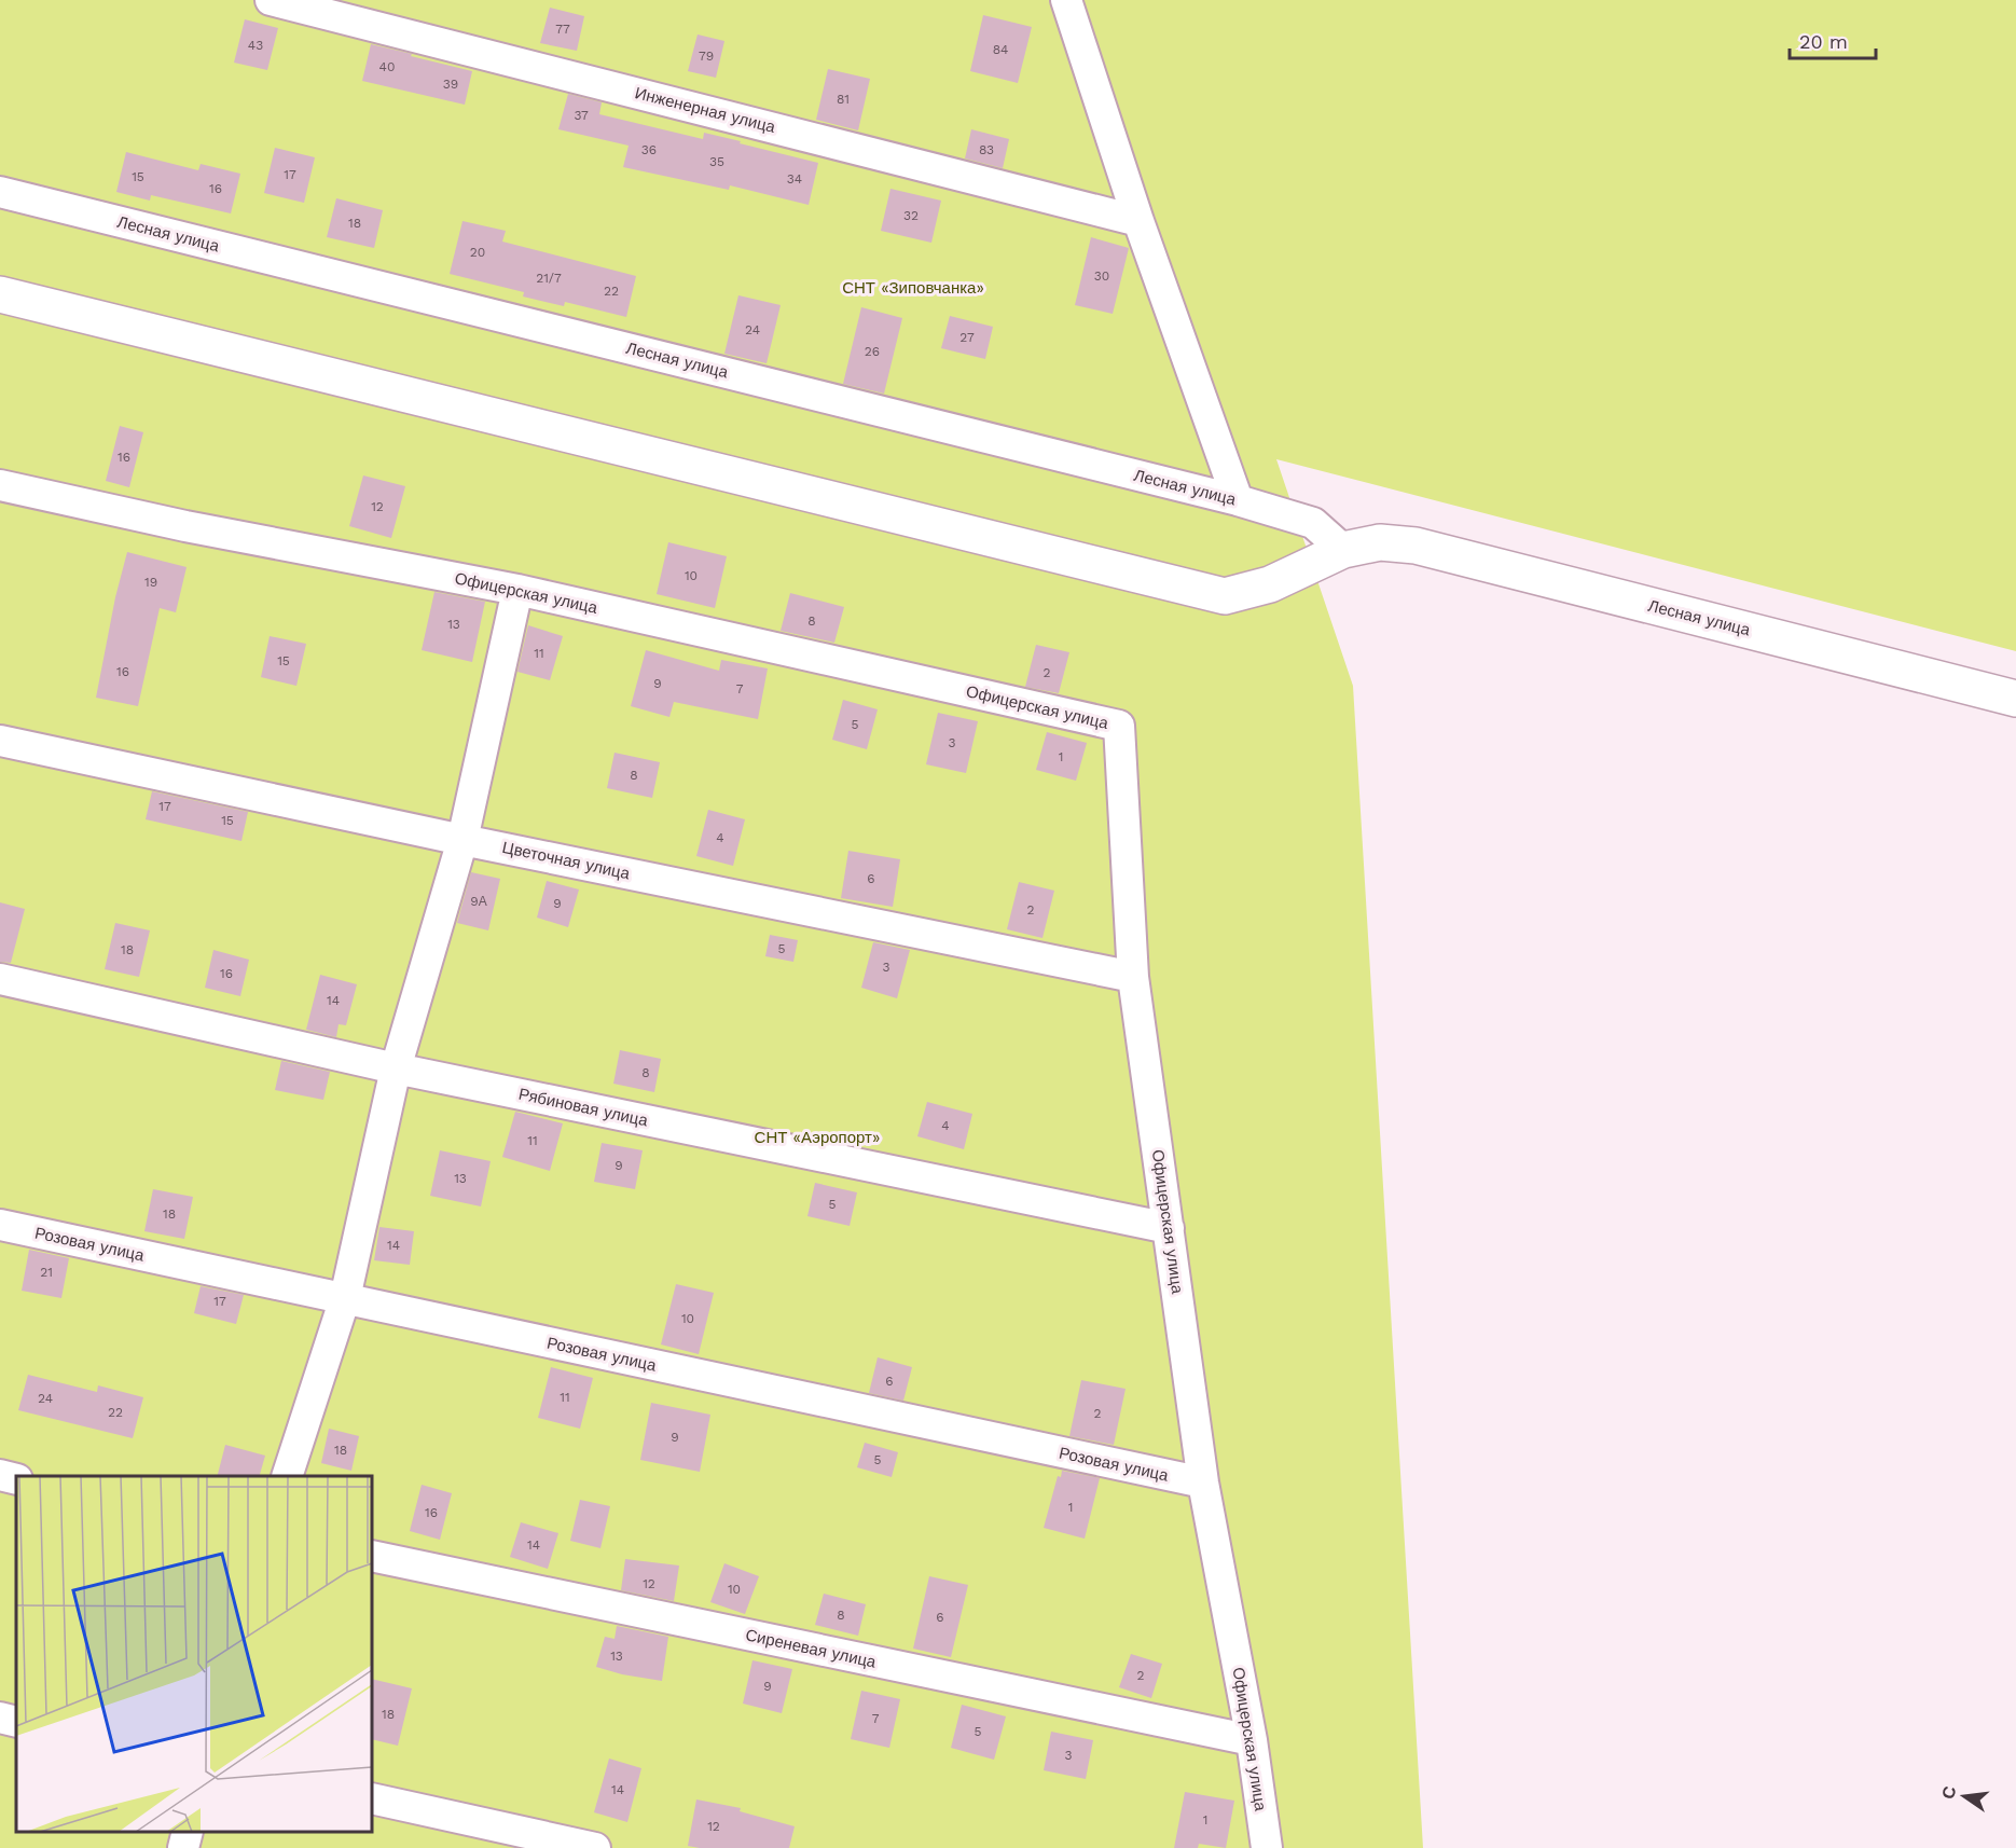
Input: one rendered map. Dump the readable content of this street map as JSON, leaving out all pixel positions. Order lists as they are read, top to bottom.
{
  "streets": {
    "street": [
      "Инженерная улица",
      "Лесная улица",
      "Офицерская улица",
      "Цветочная улица",
      "Рябиновая улица",
      "Розовая улица",
      "Сиреневая улица"
    ]
  },
  "crossings": [
    ["Офицерская улица", "Цветочная улица"],
    ["Офицерская улица", "Рябиновая улица"],
    ["Офицерская улица", "Розовая улица"],
    ["Офицерская улица", "Сиреневая улица"]
  ],
  "parks": ["СНТ «Зиповчанка»", "СНТ «Аэропорт»"],
  "house_numbers": [
    "77",
    "43",
    "84",
    "79",
    "40",
    "39",
    "81",
    "37",
    "36",
    "83",
    "35",
    "17",
    "15",
    "34",
    "16",
    "32",
    "18",
    "20",
    "30",
    "21/7",
    "22",
    "24",
    "27",
    "26",
    "16",
    "12",
    "10",
    "19",
    "8",
    "13",
    "11",
    "15",
    "16",
    "2",
    "9",
    "7",
    "5",
    "3",
    "1",
    "8",
    "17",
    "15",
    "4",
    "6",
    "9А",
    "9",
    "2",
    "5",
    "18",
    "3",
    "16",
    "14",
    "8",
    "4",
    "11",
    "9",
    "13",
    "5",
    "18",
    "14",
    "21",
    "17",
    "10",
    "6",
    "11",
    "24",
    "22",
    "2",
    "9",
    "18",
    "5",
    "1",
    "16",
    "14",
    "12",
    "10",
    "8",
    "6",
    "13",
    "2",
    "9",
    "18",
    "7",
    "5",
    "3",
    "14",
    "1",
    "12"
  ],
  "scale_bar": "20 m",
  "north": "left"
}
